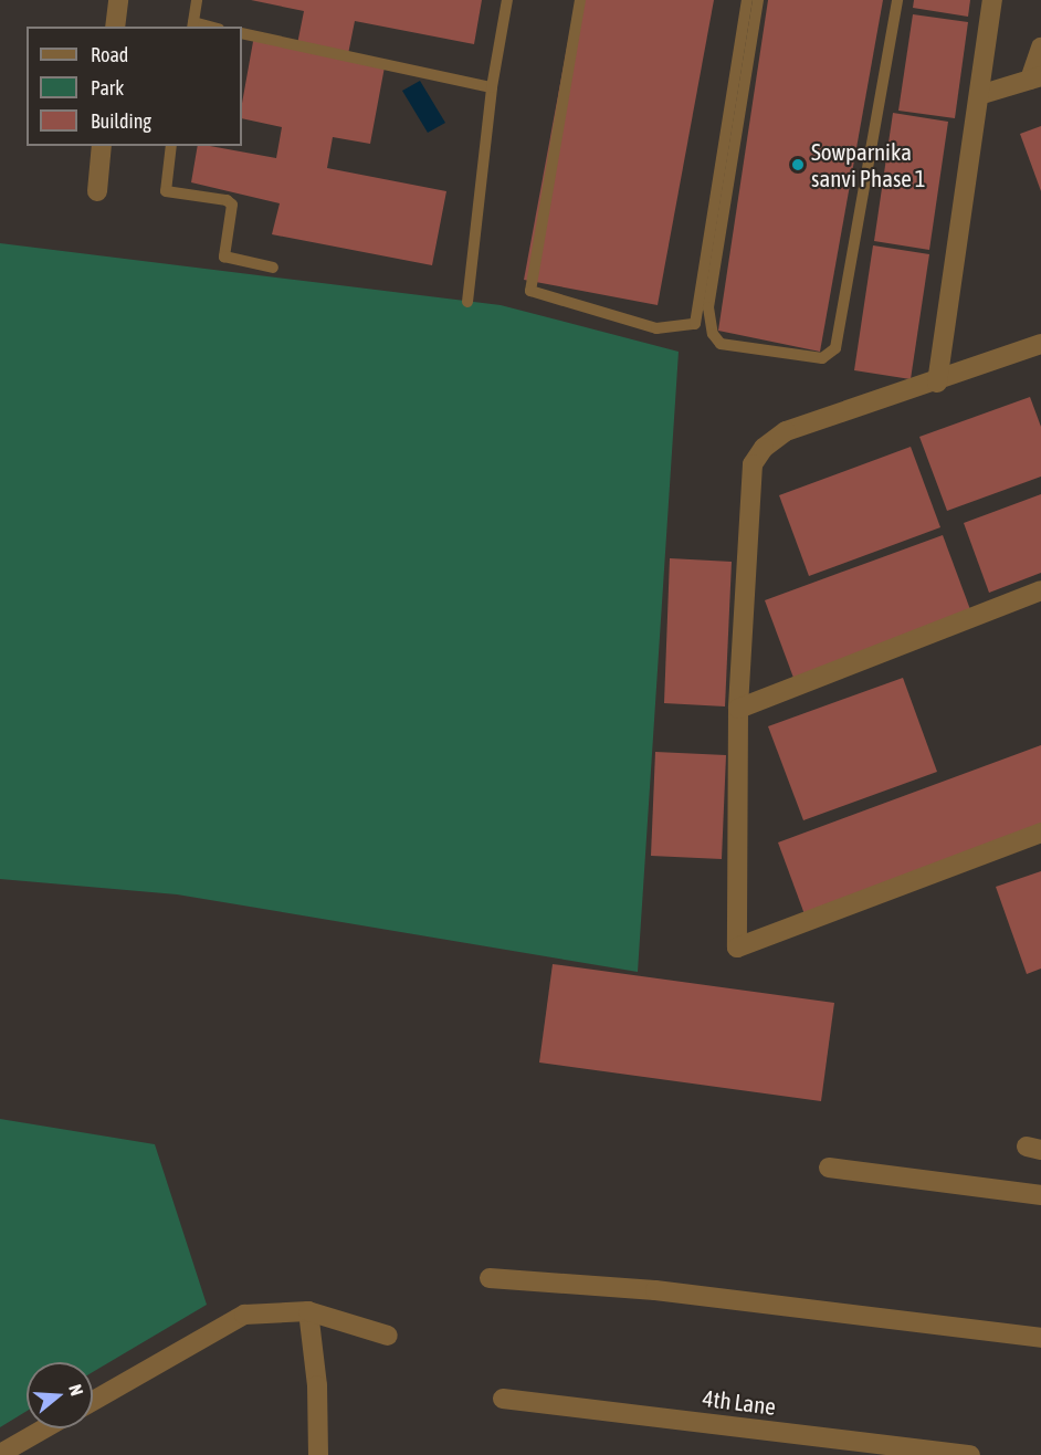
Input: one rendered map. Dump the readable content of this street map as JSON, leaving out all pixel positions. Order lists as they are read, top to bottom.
{
  "streets": {
    "street": ["4th Lane"]
  },
  "places": ["Sowparnika sanvi Phase 1"],
  "legend": ["Road", "Park", "Building"],
  "north": "right"
}
